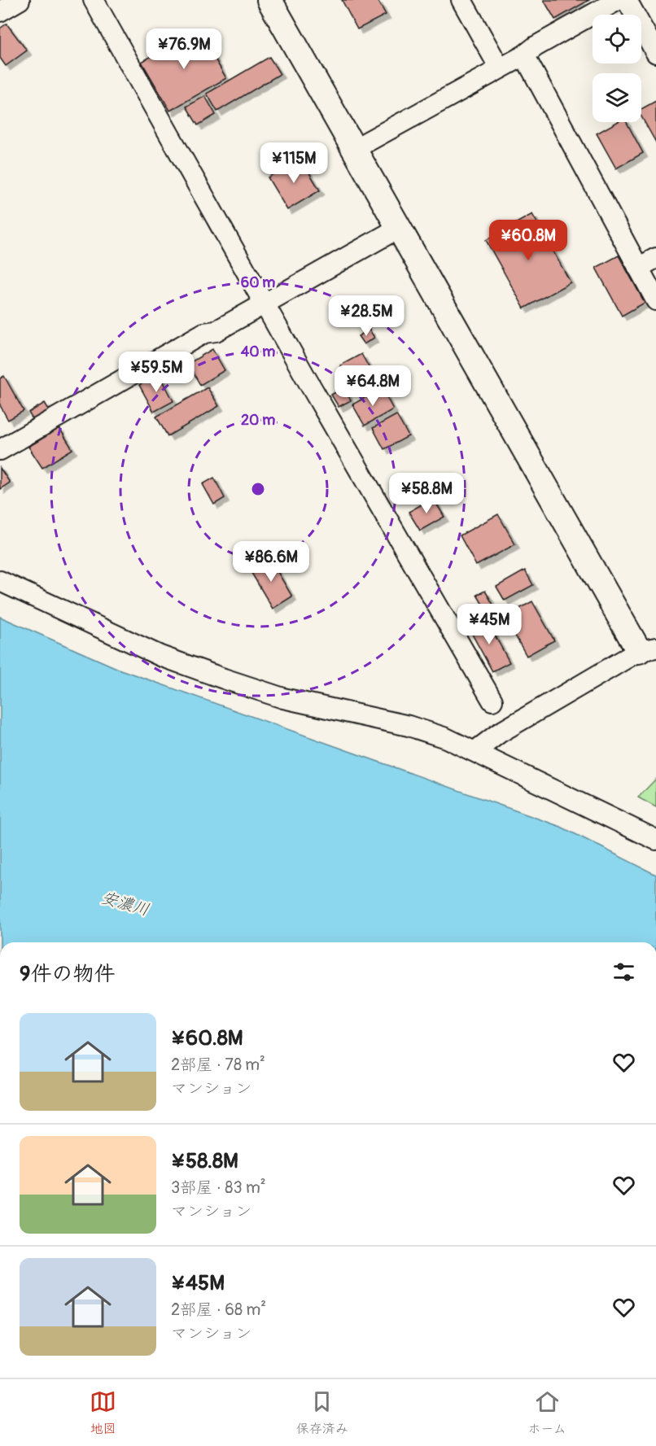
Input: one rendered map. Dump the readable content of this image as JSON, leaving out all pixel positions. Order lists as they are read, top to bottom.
{
  "water": ["安濃川"],
  "page": {
    "price": [
      "¥76.9M",
      "¥115M",
      "¥60.8M",
      "¥28.5M",
      "¥59.5M",
      "¥64.8M",
      "¥58.8M",
      "¥86.6M",
      "¥45M"
    ],
    "heading": "9件の物件",
    "list": [
      {
        "name": "¥60.8M",
        "note": "2部屋 · 78 m² · マンション"
      },
      {
        "name": "¥58.8M",
        "note": "3部屋 · 83 m² · マンション"
      },
      {
        "name": "¥45M",
        "note": "2部屋 · 68 m² · マンション"
      }
    ],
    "tabs": ["地図", "保存済み", "ホーム"]
  },
  "rings": ["60 m", "40 m", "20 m"]
}
